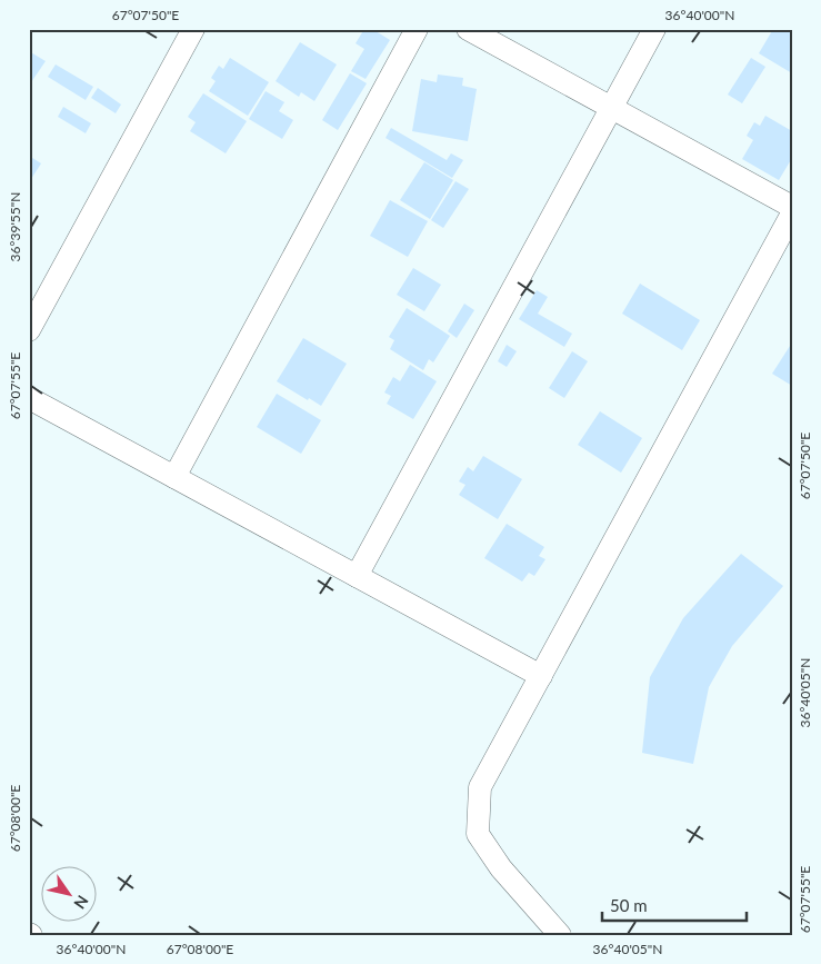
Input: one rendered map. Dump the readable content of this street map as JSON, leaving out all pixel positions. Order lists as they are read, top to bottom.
{
  "scale_bar": "50 m",
  "north": "bottom right",
  "coordinates": [
    "67°07'50\"E",
    "36°40'00\"N",
    "36°39'55\"N",
    "67°07'55\"E",
    "36°40'05\"N",
    "67°08'00\"E"
  ]
}
